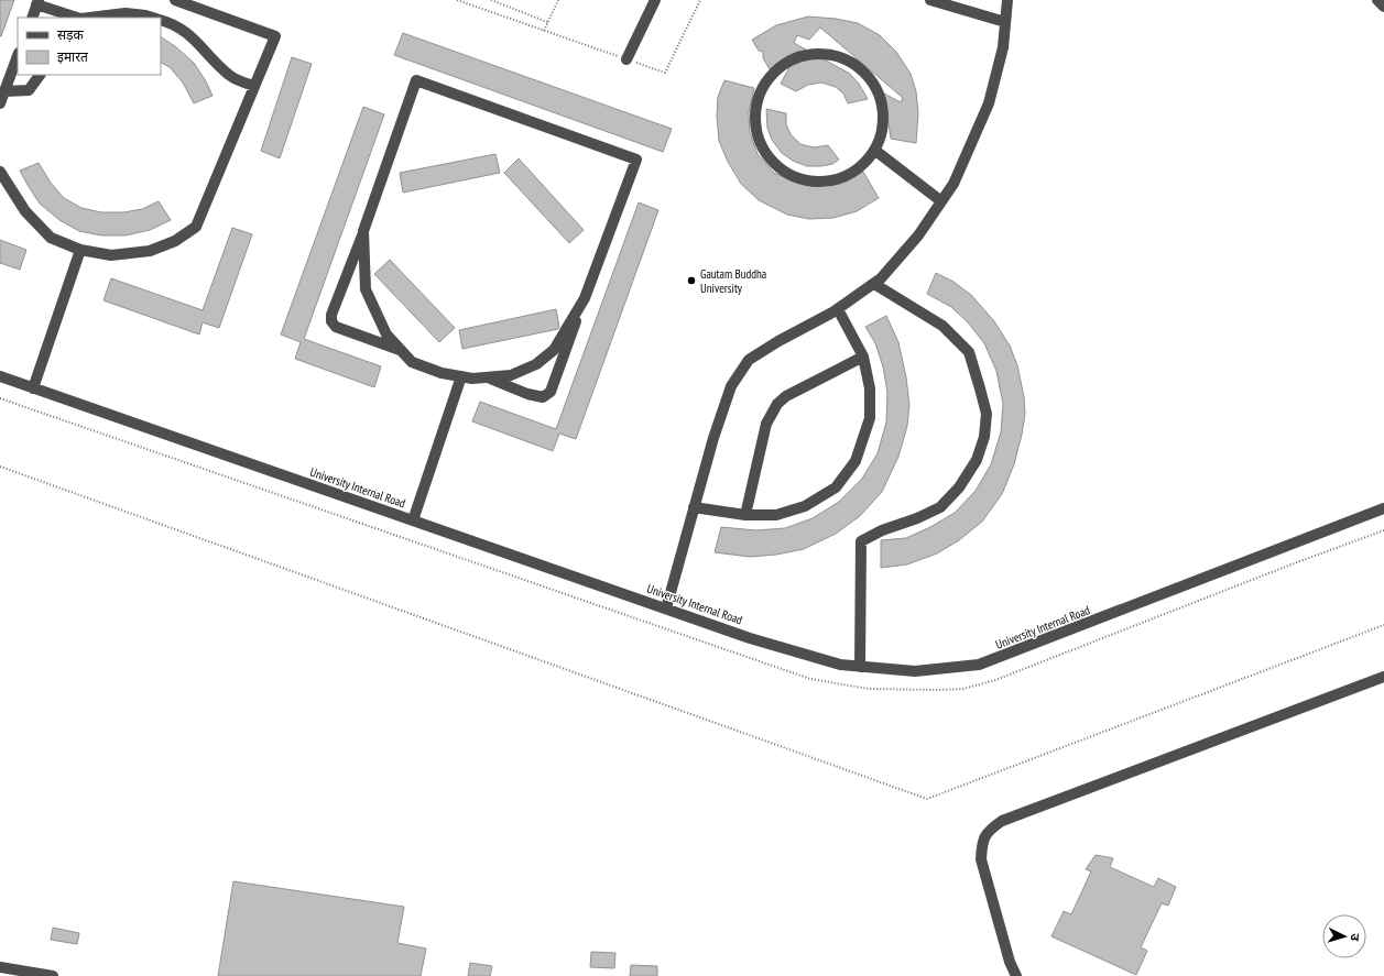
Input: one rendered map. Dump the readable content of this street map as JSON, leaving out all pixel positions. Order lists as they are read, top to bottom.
{
  "streets": {
    "street": ["University Internal Road"]
  },
  "places": ["Gautam Buddha University"],
  "legend": ["सड़क", "इमारत"],
  "north": "right"
}
